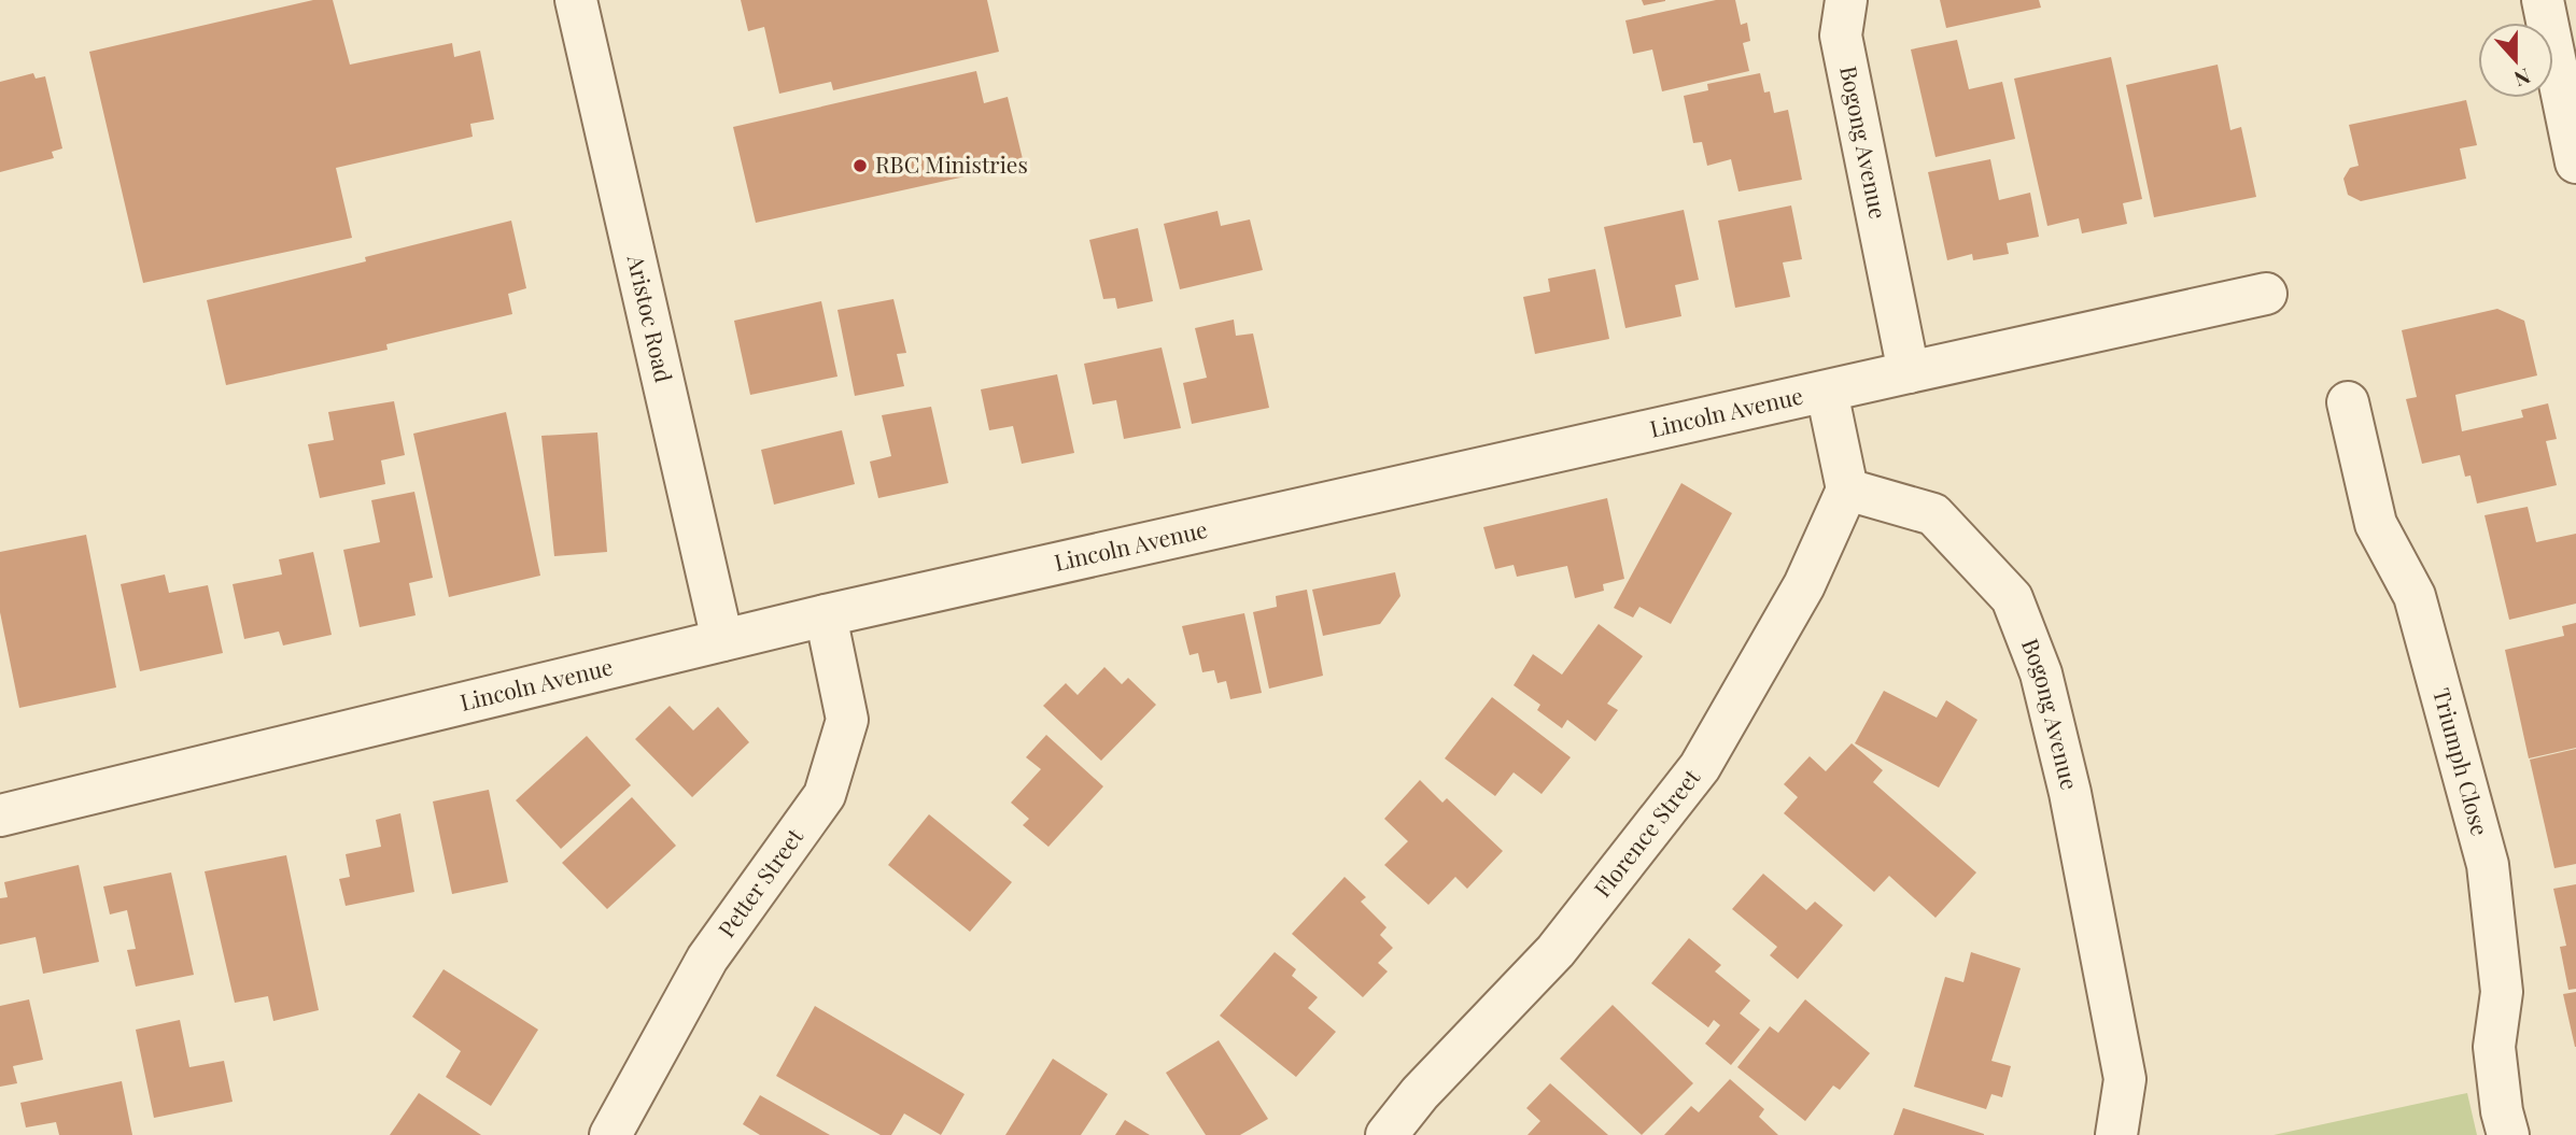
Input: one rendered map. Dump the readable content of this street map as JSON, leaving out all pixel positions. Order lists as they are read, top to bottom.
{
  "streets": {
    "street": [
      "Bogong Avenue",
      "Aristoc Road",
      "Lincoln Avenue",
      "Triumph Close",
      "Florence Street",
      "Petter Street"
    ]
  },
  "crossings": [
    ["Bogong Avenue", "Lincoln Avenue"],
    ["Bogong Avenue", "Florence Street"],
    ["Aristoc Road", "Lincoln Avenue"],
    ["Lincoln Avenue", "Petter Street"]
  ],
  "places": ["RBC Ministries"],
  "north": "bottom"
}
